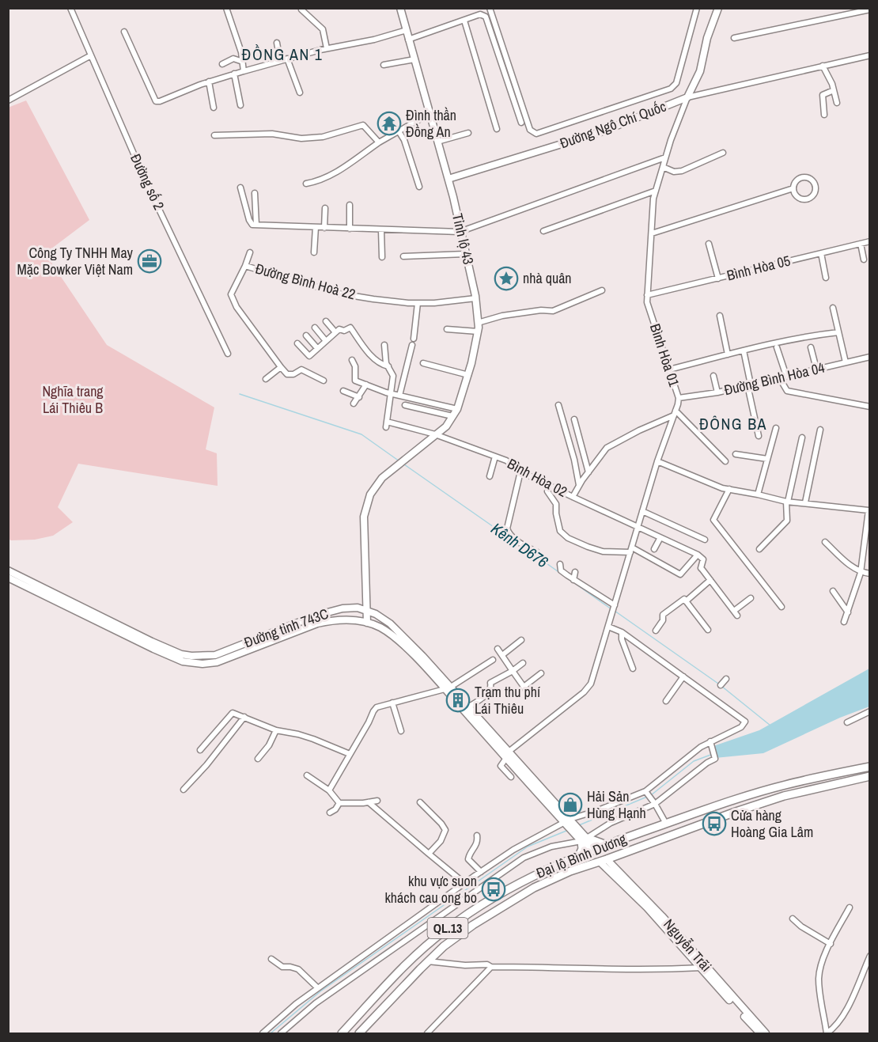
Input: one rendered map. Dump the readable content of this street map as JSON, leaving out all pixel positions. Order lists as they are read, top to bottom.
{
  "streets": {
    "highway": ["Đại lộ Bình Dương", "QL.13"],
    "main road": [
      "Đường Ngô Chí Quốc",
      "Tỉnh lộ 43",
      "Đường tỉnh 743C",
      "Nguyễn Trãi"
    ],
    "street": [
      "Đường số 2",
      "Bình Hòa 05",
      "Đường Bình Hoà 22",
      "Bình Hòa 01",
      "Đường Bình Hòa 04",
      "Bình Hòa 02"
    ]
  },
  "crossings": [
    ["Đường Ngô Chí Quốc", "Tỉnh lộ 43"],
    ["Đường Ngô Chí Quốc", "Bình Hòa 01"],
    ["Tỉnh lộ 43", "Đường Bình Hoà 22"],
    ["Tỉnh lộ 43", "Bình Hòa 02"],
    ["Tỉnh lộ 43", "Đường tỉnh 743C"],
    ["Bình Hòa 05", "Bình Hòa 01"],
    ["Bình Hòa 01", "Đường Bình Hòa 04"],
    ["Bình Hòa 01", "Bình Hòa 02"],
    ["Bình Hòa 01", "Đường tỉnh 743C"],
    ["Đường tỉnh 743C", "Đại lộ Bình Dương"],
    ["Đại lộ Bình Dương", "Nguyễn Trãi"]
  ],
  "districts": ["ĐỒNG AN 1", "ĐÔNG BA"],
  "water": ["Kênh D676"],
  "parks": ["Nghĩa trang Lái Thiêu B"],
  "places": {
    "temple": ["Đình thần Đồng An"],
    "office": ["Công Ty TNHH May Mặc Bowker Việt Nam"],
    "place": ["nhà quân"],
    "building": ["Trạm thu phí Lái Thiêu"],
    "shop": ["Hải Sản Hùng Hạnh"],
    "bus stop": ["Cửa hàng Hoàng Gia Lâm", "khu vực suon khách cau ong bo"]
  }
}
